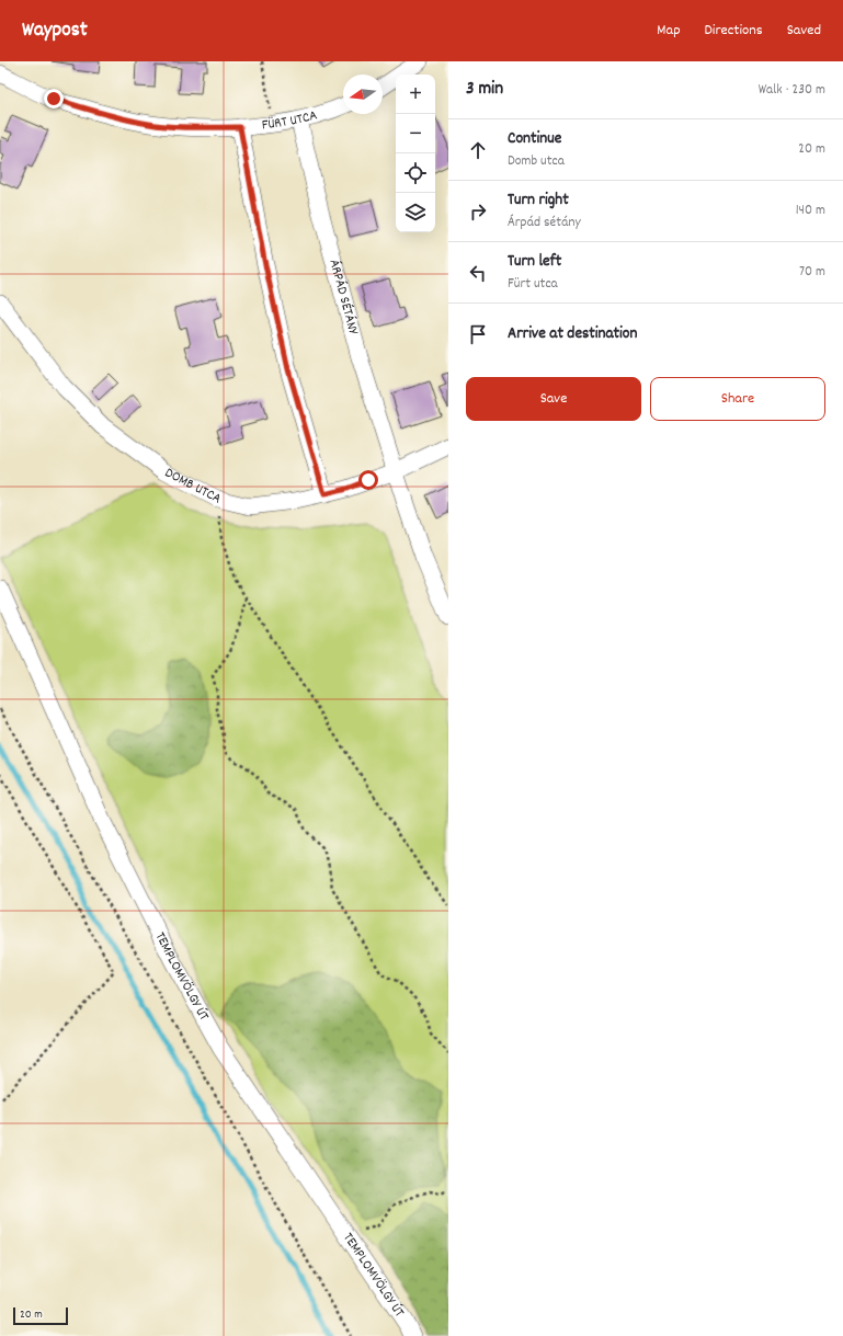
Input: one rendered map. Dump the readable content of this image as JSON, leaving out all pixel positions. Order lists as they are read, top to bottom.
{
  "streets": {
    "street": [
      "FÜRT UTCA",
      "ÁRPÁD SÉTÁNY",
      "DOMB UTCA",
      "TEMPLOMVÖLGY ÚT"
    ]
  },
  "crossings": [
    ["FÜRT UTCA", "ÁRPÁD SÉTÁNY"],
    ["ÁRPÁD SÉTÁNY", "DOMB UTCA"]
  ],
  "scale_bar": "20 m",
  "north": "left",
  "page": {
    "header": "Waypost",
    "nav": ["Map", "Directions", "Saved"],
    "heading": ["3 min", "Walk · 230 m"],
    "map_buttons": ["+", "−"],
    "list": [
      ["Continue", "Domb utca", "20 m"],
      ["Turn right", "Árpád sétány", "140 m"],
      ["Turn left", "Fürt utca", "70 m"],
      "Arrive at destination"
    ],
    "buttons": ["Save", "Share"],
    "scale": "20 m"
  }
}
